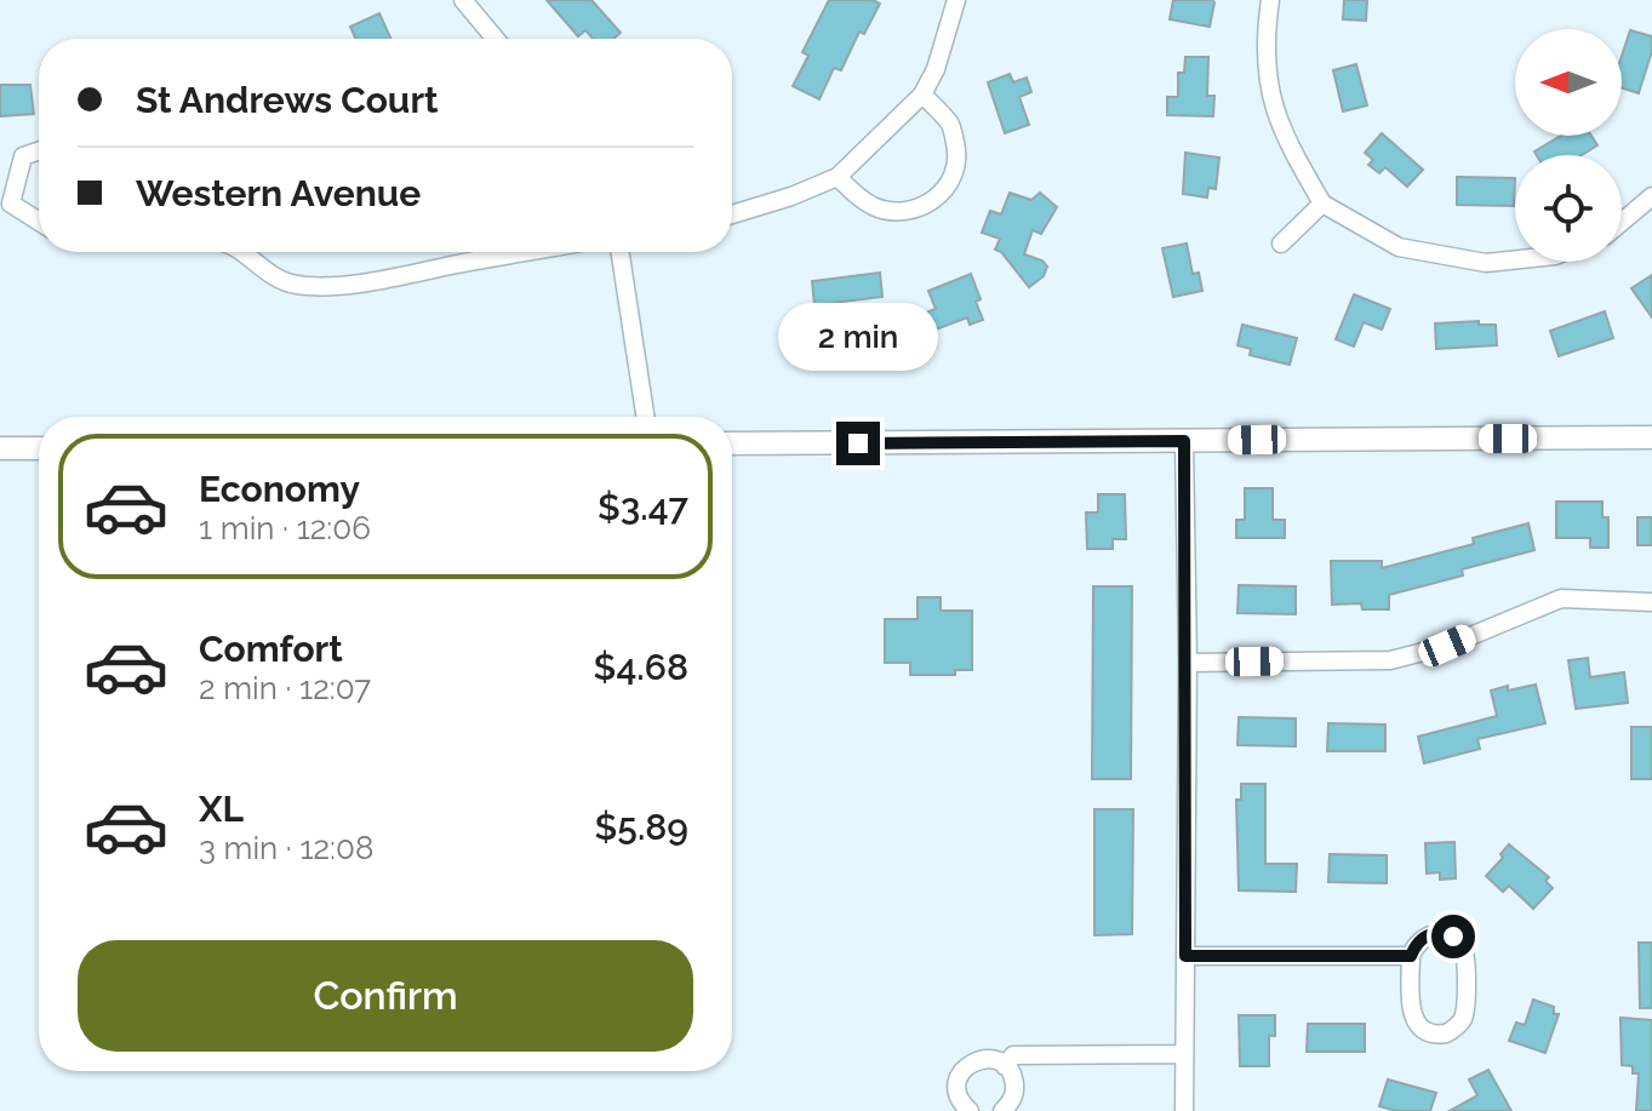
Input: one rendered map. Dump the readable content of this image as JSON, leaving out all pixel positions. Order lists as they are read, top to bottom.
{
  "north": "left",
  "page": {
    "banner": ["St Andrews Court", "Western Avenue"],
    "bubble": "2 min",
    "list": [
      {
        "name": "Economy",
        "note": "1 min · 12:06",
        "value": "$3.47"
      },
      {
        "name": "Comfort",
        "note": "2 min · 12:07",
        "value": "$4.68"
      },
      {
        "name": "XL",
        "note": "3 min · 12:08",
        "value": "$5.89"
      }
    ],
    "buttons": "Confirm"
  }
}
